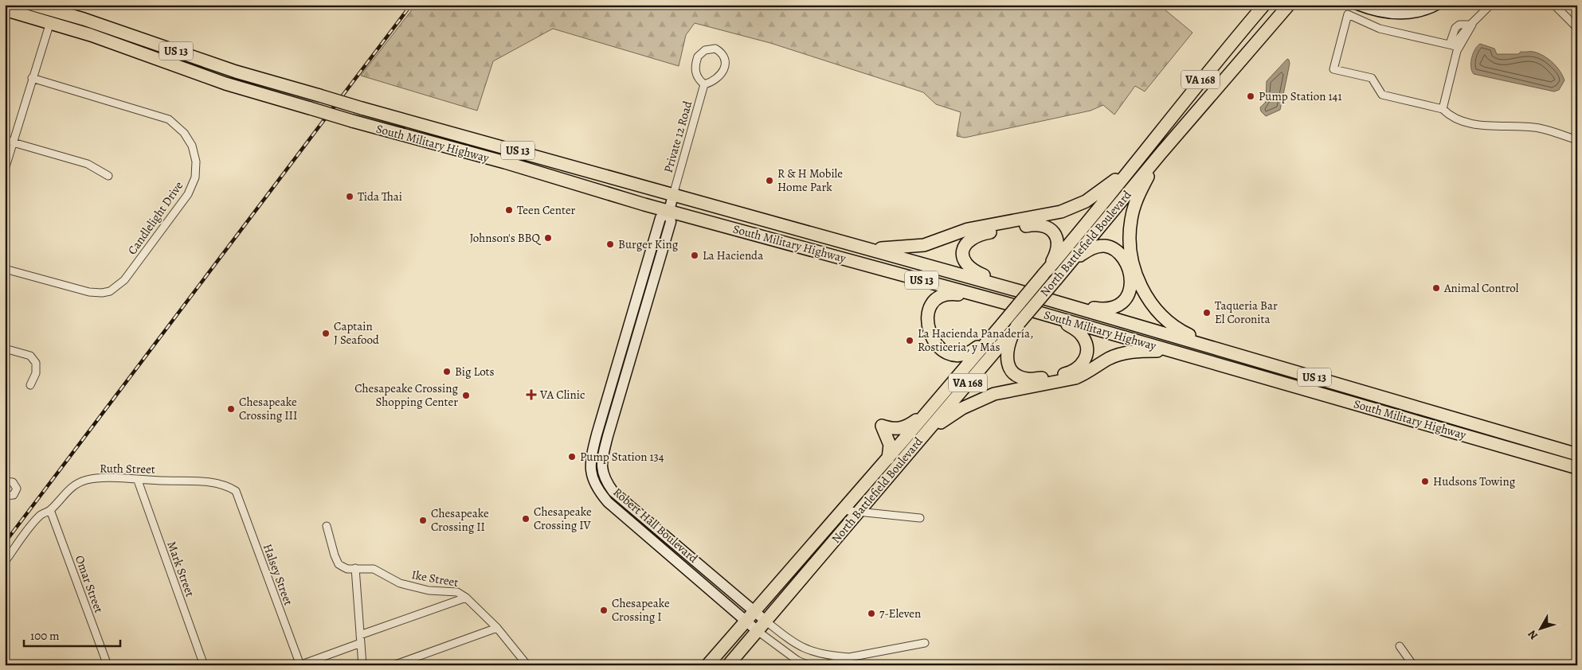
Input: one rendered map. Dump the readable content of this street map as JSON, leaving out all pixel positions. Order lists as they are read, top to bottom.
{
  "streets": {
    "main road": [
      "US 13",
      "VA 168",
      "South Military Highway",
      "North Battlefield Boulevard"
    ],
    "street": [
      "Private 12 Road",
      "Candlelight Drive",
      "Ruth Street",
      "Robert Hall Boulevard",
      "Mark Street",
      "Halsey Street",
      "Ike Street",
      "Omar Street"
    ]
  },
  "crossings": [
    ["Private 12 Road", "South Military Highway"],
    ["Private 12 Road", "Robert Hall Boulevard"],
    ["South Military Highway", "Robert Hall Boulevard"],
    ["North Battlefield Boulevard", "Robert Hall Boulevard"],
    ["Ruth Street", "Mark Street"],
    ["Ruth Street", "Halsey Street"],
    ["Ruth Street", "Omar Street"]
  ],
  "places": {
    "other": [
      "Pump Station 141",
      "R & H Mobile Home Park",
      "Tida Thai",
      "Teen Center",
      "Johnson's BBQ",
      "Burger King",
      "La Hacienda",
      "Animal Control",
      "Taqueria Bar El Coronita",
      "Captain J Seafood",
      "La Hacienda Panadería, Rosticeria, y Más",
      "Big Lots",
      "Chesapeake Crossing Shopping Center",
      "Chesapeake Crossing III",
      "Pump Station 134",
      "Hudsons Towing",
      "Chesapeake Crossing IV",
      "Chesapeake Crossing II",
      "Chesapeake Crossing I",
      "7-Eleven"
    ],
    "health": ["VA Clinic"]
  },
  "scale_bar": "100 m",
  "north": "bottom left"
}
